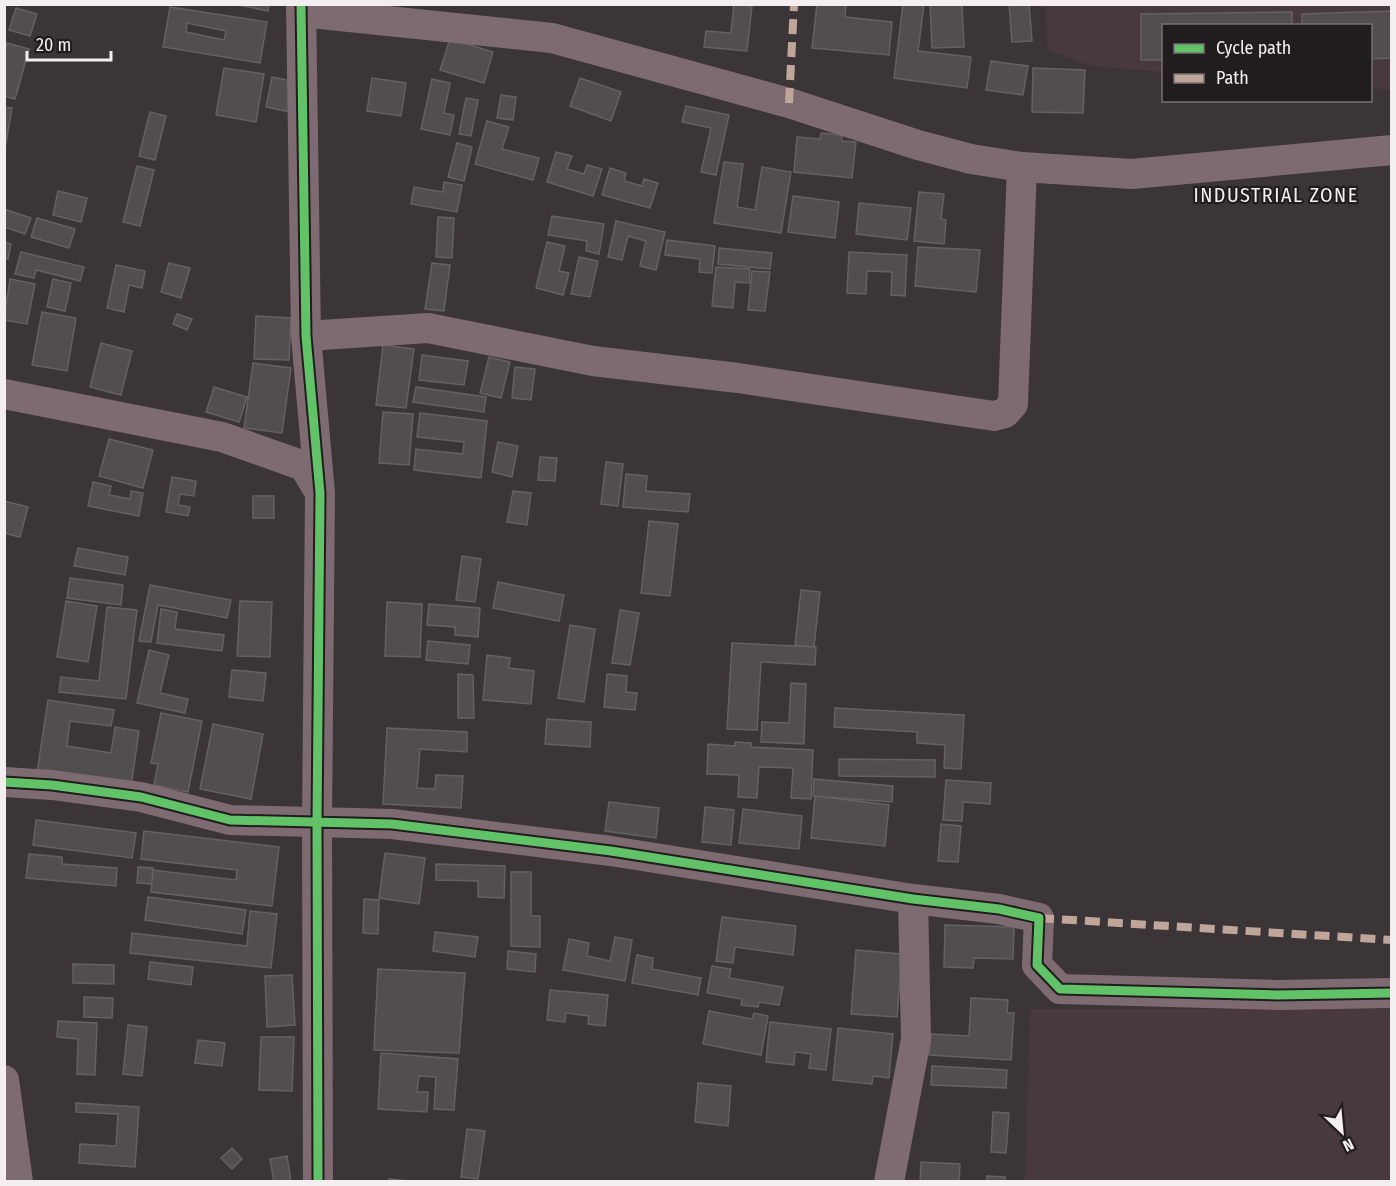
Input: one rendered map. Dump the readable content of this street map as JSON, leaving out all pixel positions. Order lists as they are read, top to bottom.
{
  "districts": ["INDUSTRIAL ZONE"],
  "legend": ["Cycle path", "Path"],
  "scale_bar": "20 m",
  "north": "bottom right"
}
